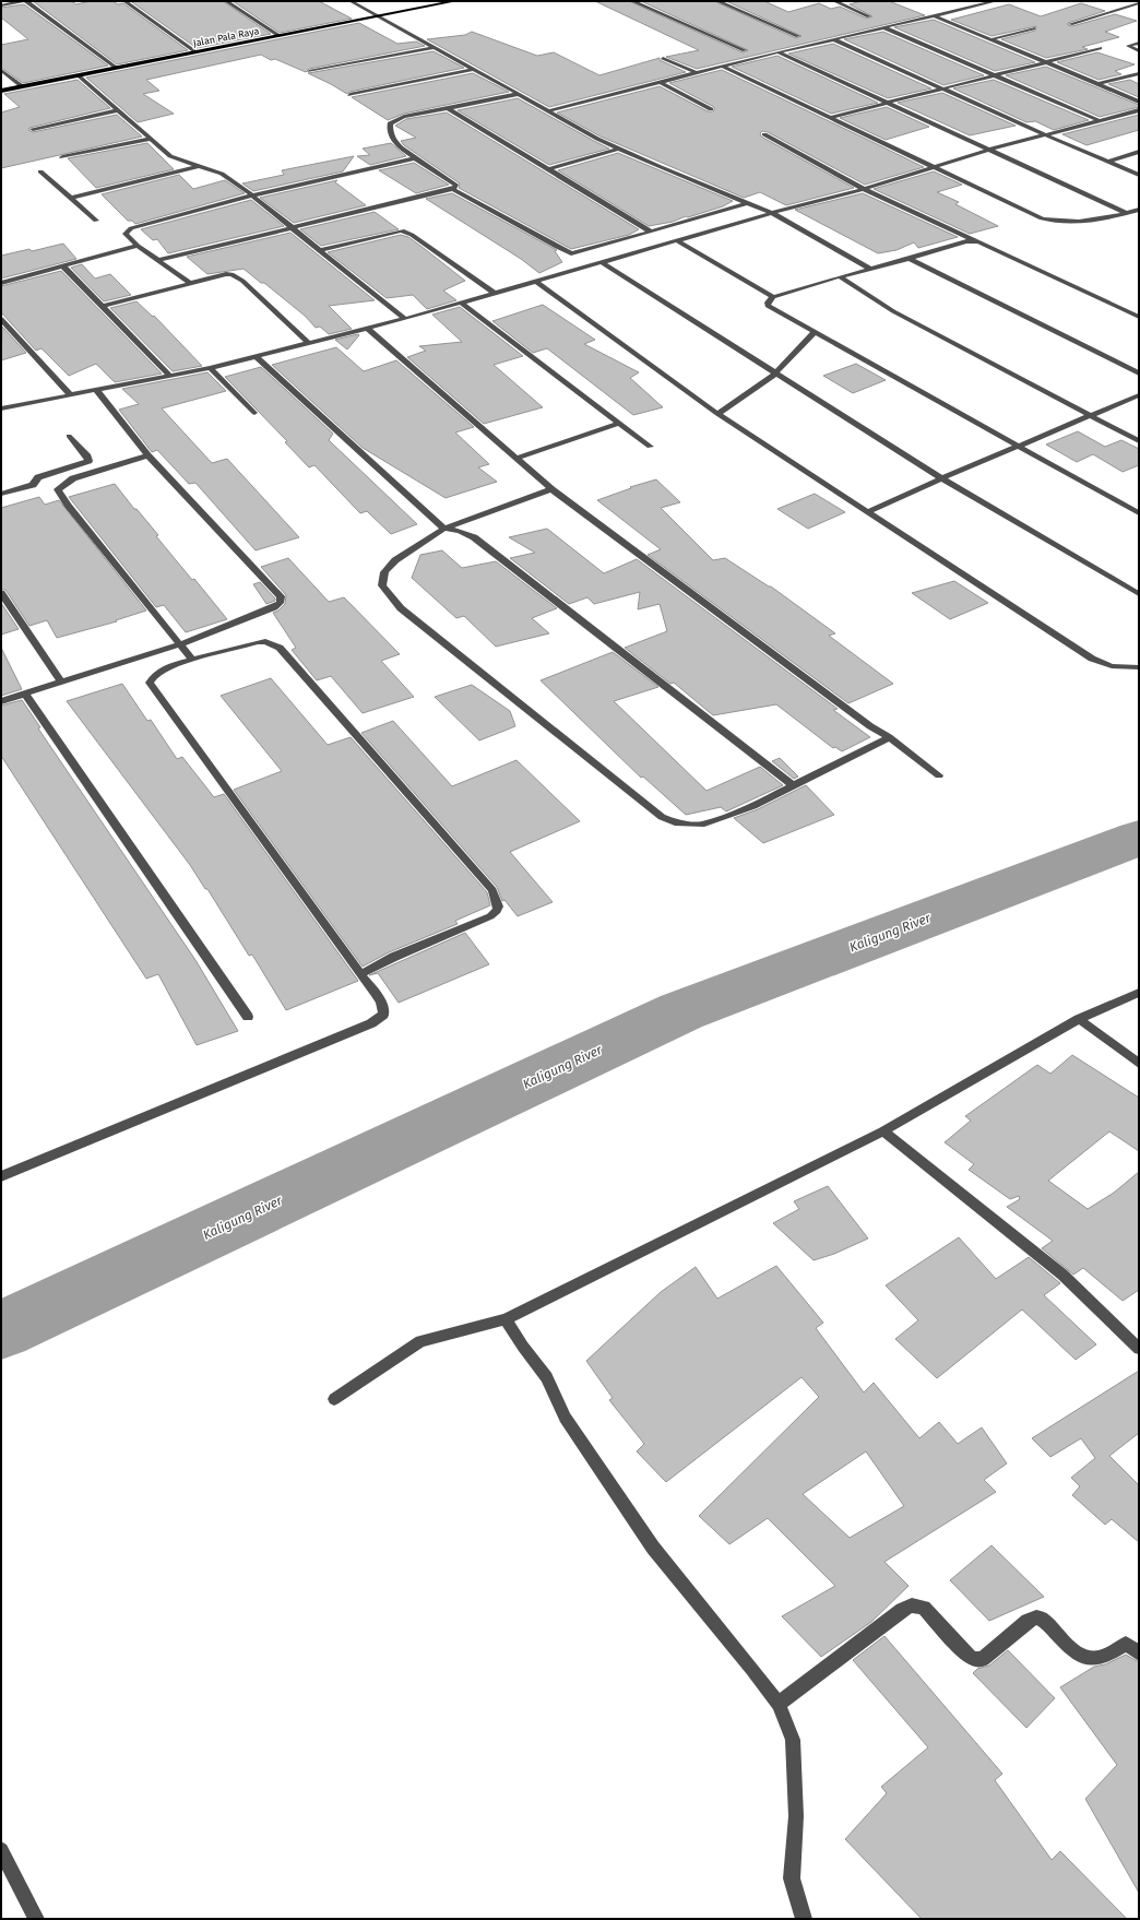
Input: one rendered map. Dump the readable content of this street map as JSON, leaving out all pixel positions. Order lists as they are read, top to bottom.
{
  "streets": {
    "main road": ["Jalan Pala Raya"]
  },
  "water": ["Kaligung River"]
}
